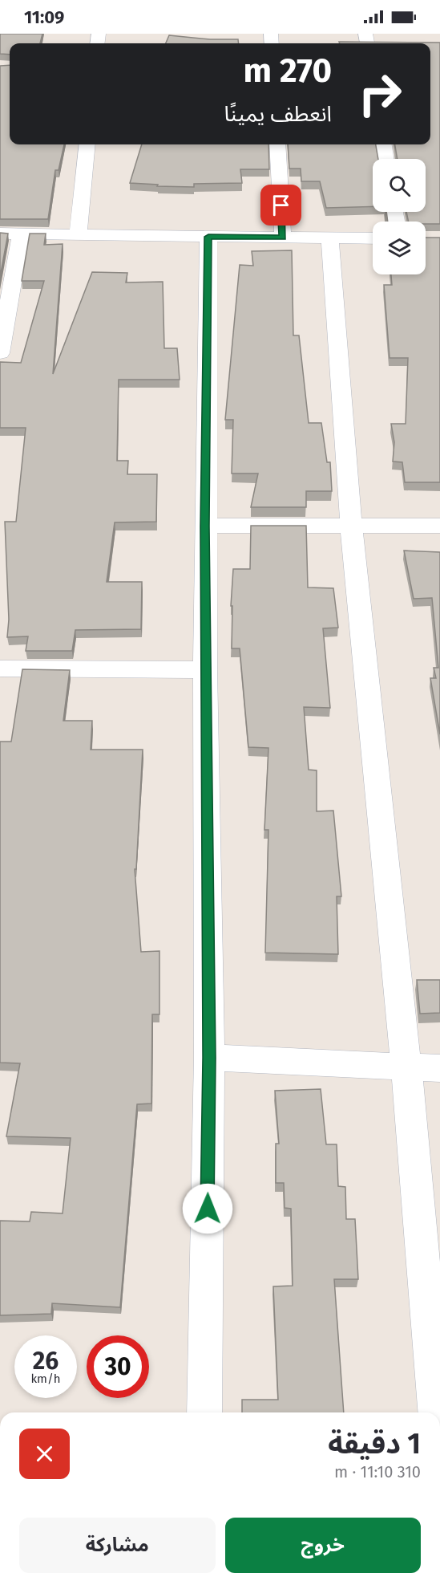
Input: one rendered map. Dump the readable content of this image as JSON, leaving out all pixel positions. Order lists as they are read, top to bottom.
{
  "page": {
    "status": "11:09",
    "turn": ["270 m", "انعطف يمينًا"],
    "speed": "26 km/h",
    "limit": "30",
    "heading": ["1 دقيقة", "310 m · 11:10"],
    "buttons": ["خروج", "مشاركة"]
  }
}
